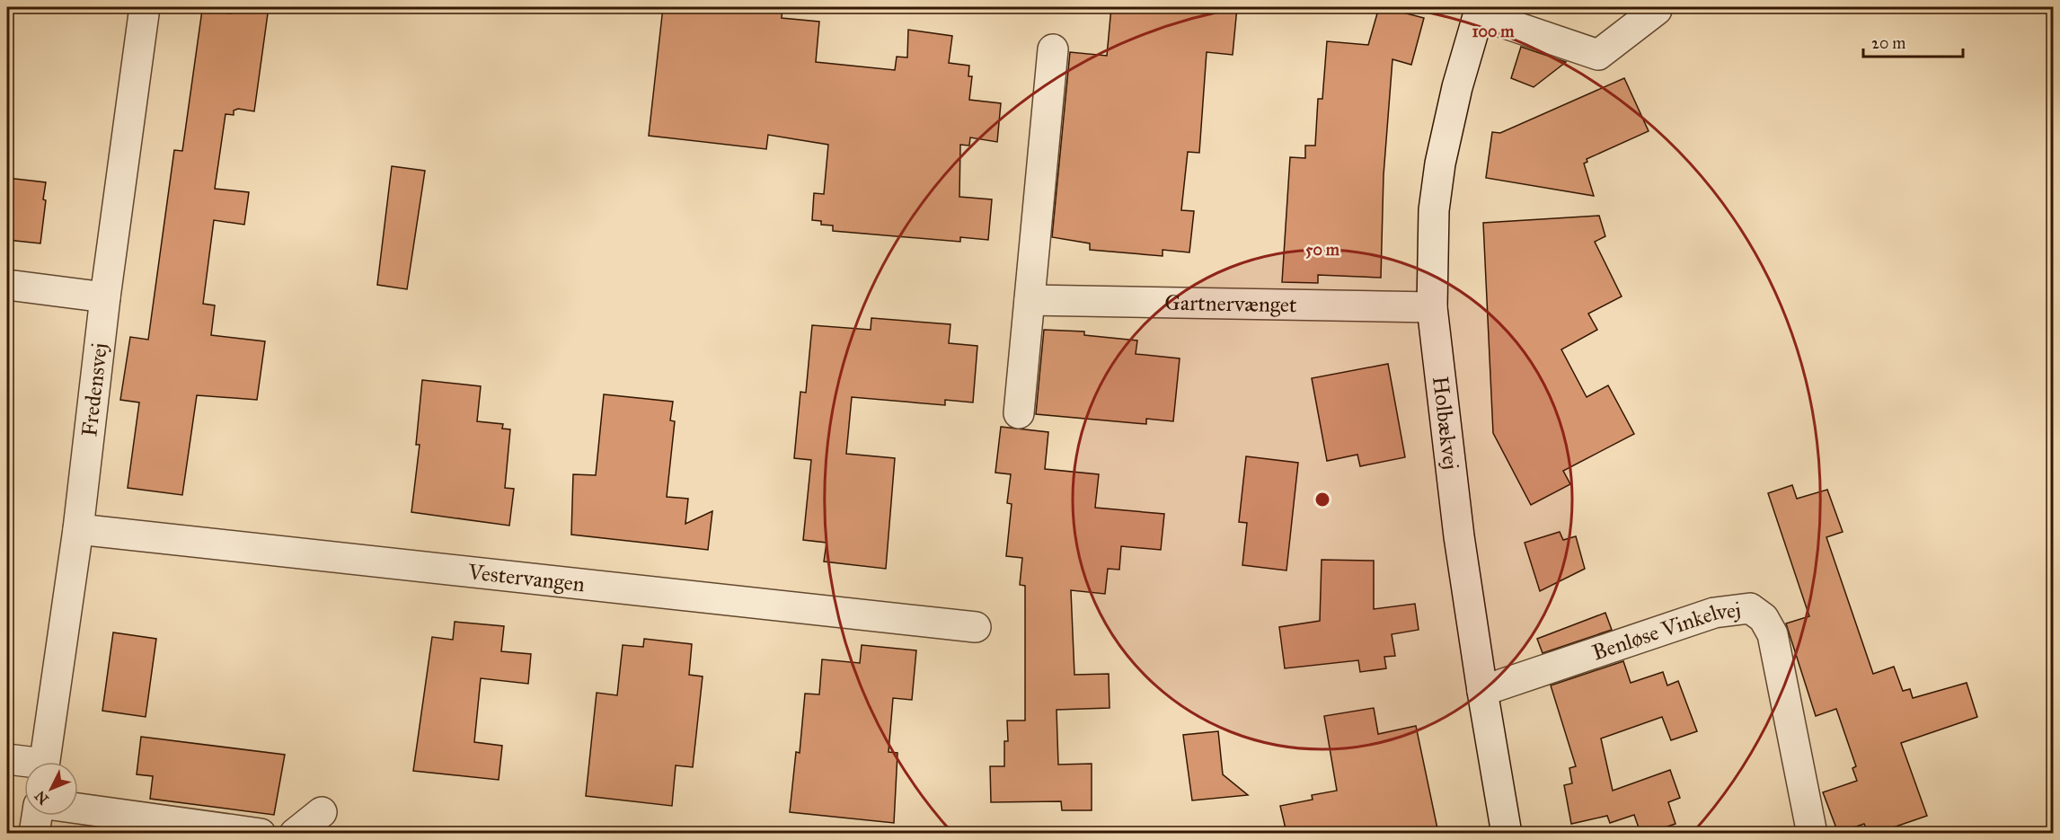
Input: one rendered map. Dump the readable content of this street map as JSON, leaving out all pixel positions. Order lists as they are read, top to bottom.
{
  "streets": {
    "street": [
      "Gartnervænget",
      "Fredensvej",
      "Holbækvej",
      "Vestervangen",
      "Benløse Vinkelvej"
    ]
  },
  "crossings": [
    ["Gartnervænget", "Holbækvej"],
    ["Fredensvej", "Vestervangen"],
    ["Holbækvej", "Benløse Vinkelvej"]
  ],
  "scale_bar": "20 m",
  "north": "bottom left",
  "rings": ["100 m", "50 m"]
}
